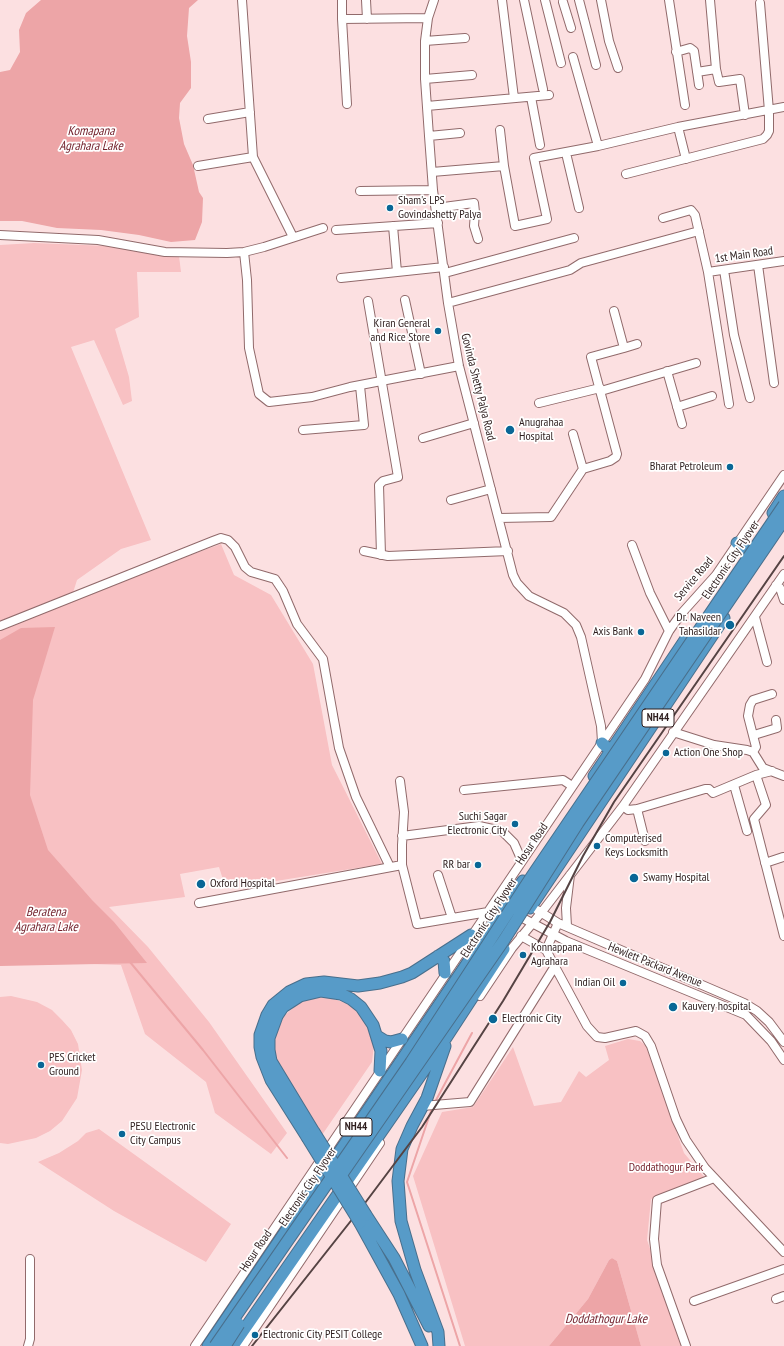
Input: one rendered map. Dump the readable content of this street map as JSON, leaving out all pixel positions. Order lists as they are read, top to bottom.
{
  "streets": {
    "highway": ["Electronic City Flyover", "NH44", "Hosur Road"],
    "street": [
      "1st Main Road",
      "Govinda Shetty Palya Road",
      "Service Road",
      "Hewlett Packard Avenue"
    ]
  },
  "crossings": [
    ["Govinda Shetty Palya Road", "Service Road"],
    ["Govinda Shetty Palya Road", "Hosur Road"],
    ["Service Road", "Hosur Road"],
    ["NH44", "Hewlett Packard Avenue"],
    ["Hosur Road", "Hewlett Packard Avenue"]
  ],
  "water": ["Komapana Agrahara Lake", "Beratena Agrahara Lake", "Doddathogur Lake"],
  "parks": ["Doddathogur Park"],
  "places": [
    "Sham's LPS Govindashetty Palya",
    "Kiran General and Rice Store",
    "Anugrahaa Hospital",
    "Bharat Petroleum",
    "Dr. Naveen Tahasildar",
    "Axis Bank",
    "Action One Shop",
    "Suchi Sagar Electronic City",
    "Computerised Keys Locksmith",
    "RR bar",
    "Swamy Hospital",
    "Oxford Hospital",
    "Konnappana Agrahara",
    "Indian Oil",
    "Kauvery hospital",
    "Electronic City",
    "PES Cricket Ground",
    "PESU Electronic City Campus",
    "Electronic City PESIT College"
  ]
}
